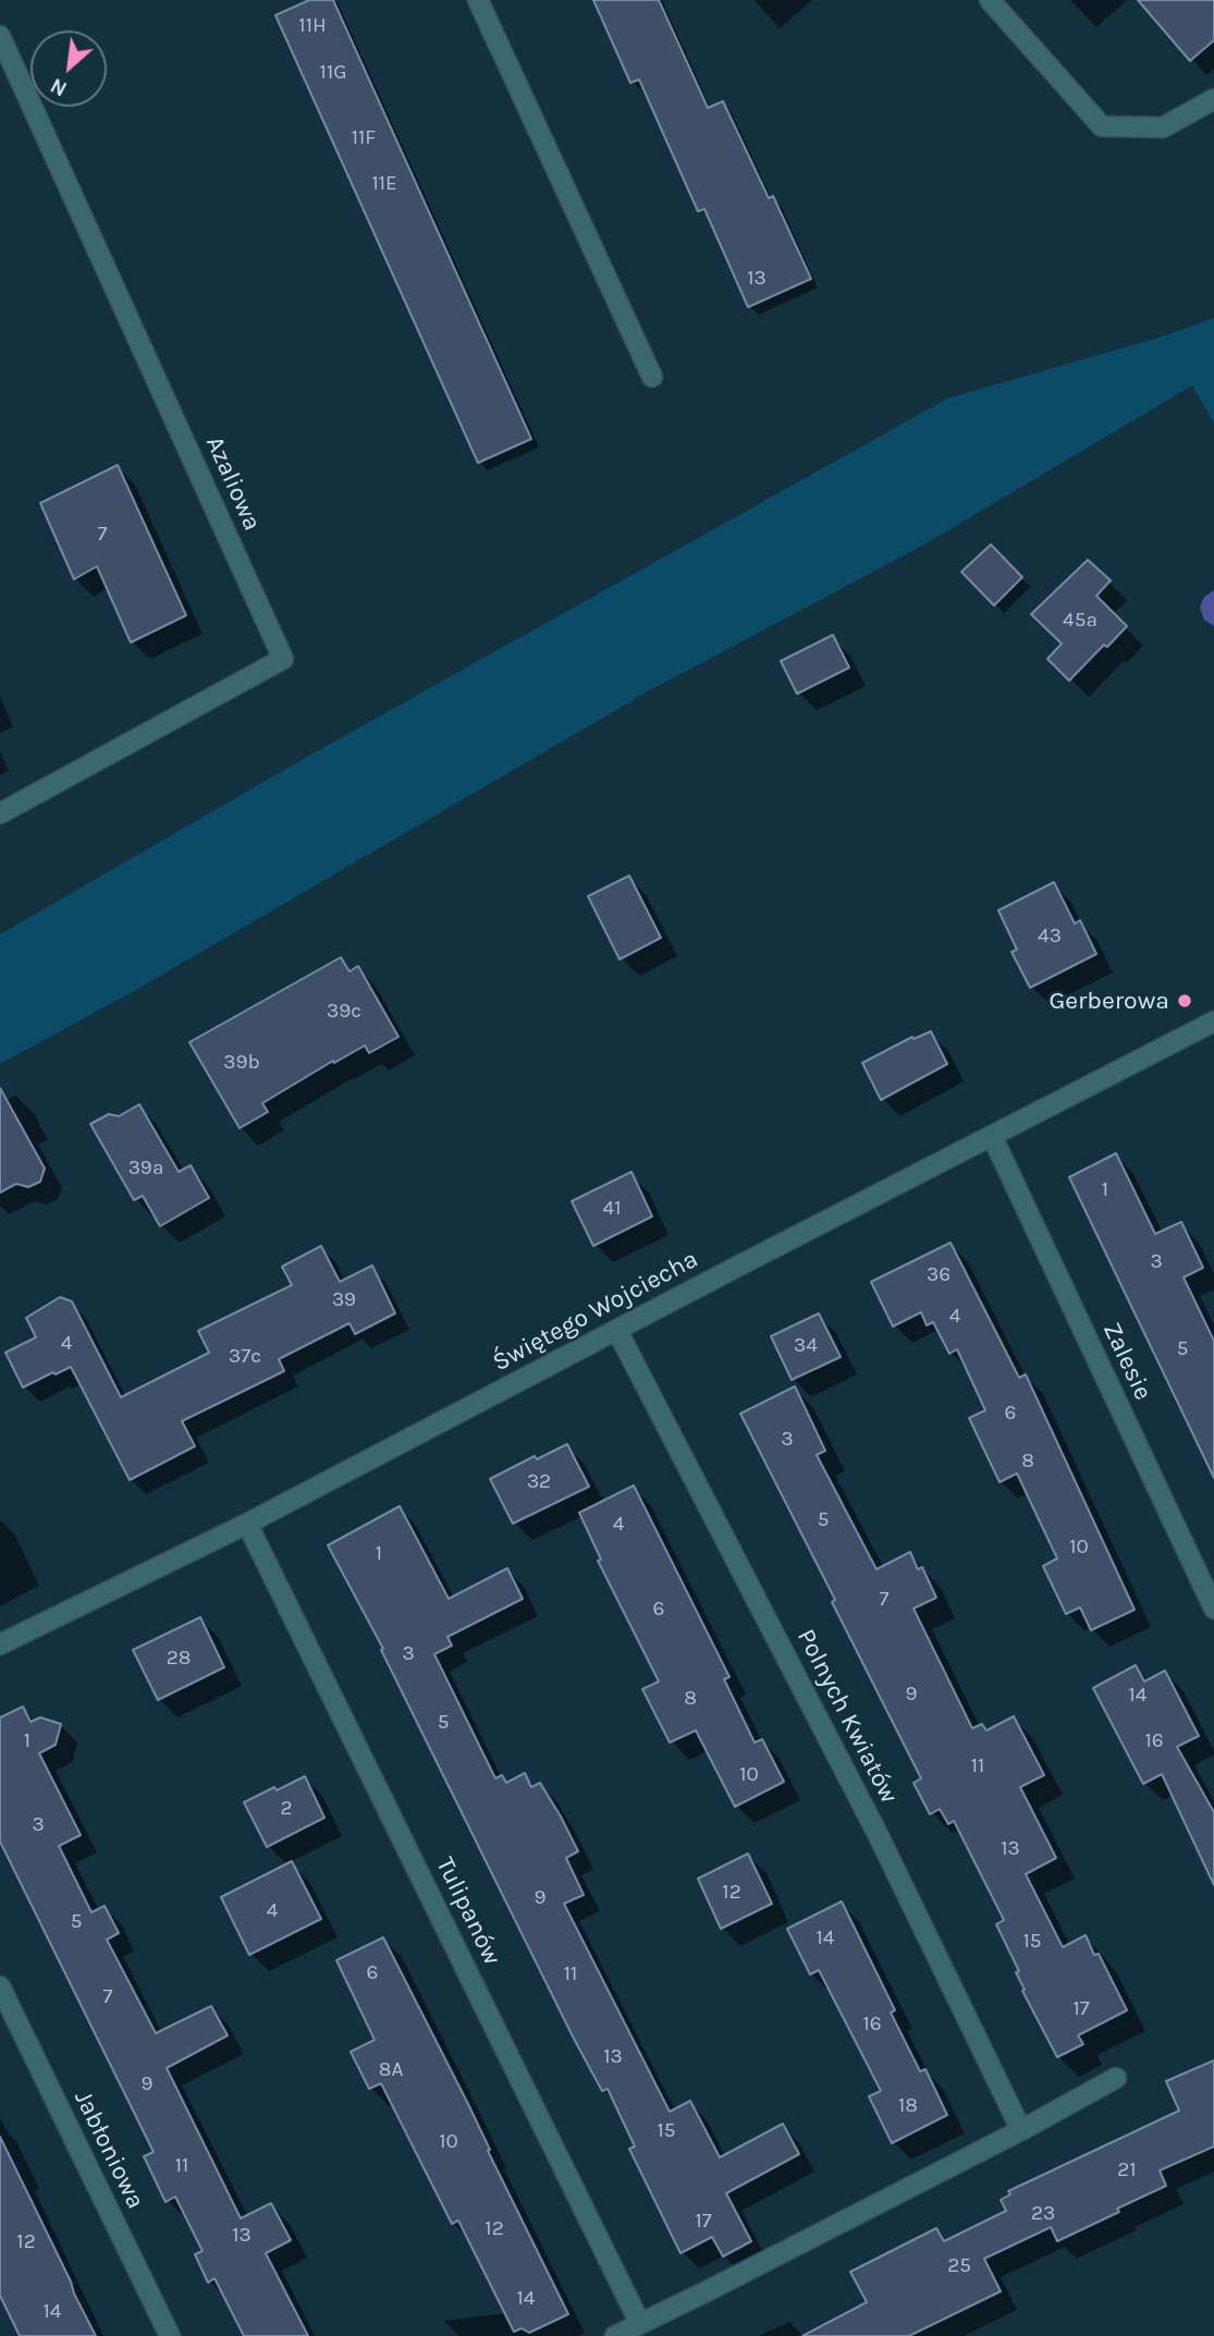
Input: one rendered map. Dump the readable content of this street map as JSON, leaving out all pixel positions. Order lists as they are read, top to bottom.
{
  "streets": {
    "street": [
      "Azaliowa",
      "Świętego Wojciecha",
      "Zalesie",
      "Polnych Kwiatów",
      "Tulipanów",
      "Jabłoniowa"
    ]
  },
  "crossings": [
    ["Świętego Wojciecha", "Zalesie"],
    ["Świętego Wojciecha", "Polnych Kwiatów"],
    ["Świętego Wojciecha", "Tulipanów"]
  ],
  "places": ["Gerberowa"],
  "house_numbers": [
    "11H",
    "11G",
    "11F",
    "11E",
    "13",
    "7",
    "45a",
    "43",
    "39c",
    "39b",
    "39a",
    "1",
    "41",
    "3",
    "36",
    "39",
    "4",
    "4",
    "34",
    "5",
    "37c",
    "6",
    "3",
    "8",
    "32",
    "5",
    "4",
    "10",
    "1",
    "7",
    "6",
    "3",
    "28",
    "9",
    "14",
    "8",
    "5",
    "1",
    "16",
    "11",
    "10",
    "2",
    "3",
    "13",
    "12",
    "9",
    "4",
    "5",
    "14",
    "15",
    "6",
    "11",
    "7",
    "17",
    "16",
    "13",
    "8A",
    "9",
    "18",
    "15",
    "10",
    "11",
    "21",
    "23",
    "17",
    "12",
    "13",
    "12",
    "25",
    "14",
    "14"
  ],
  "north": "bottom left"
}
